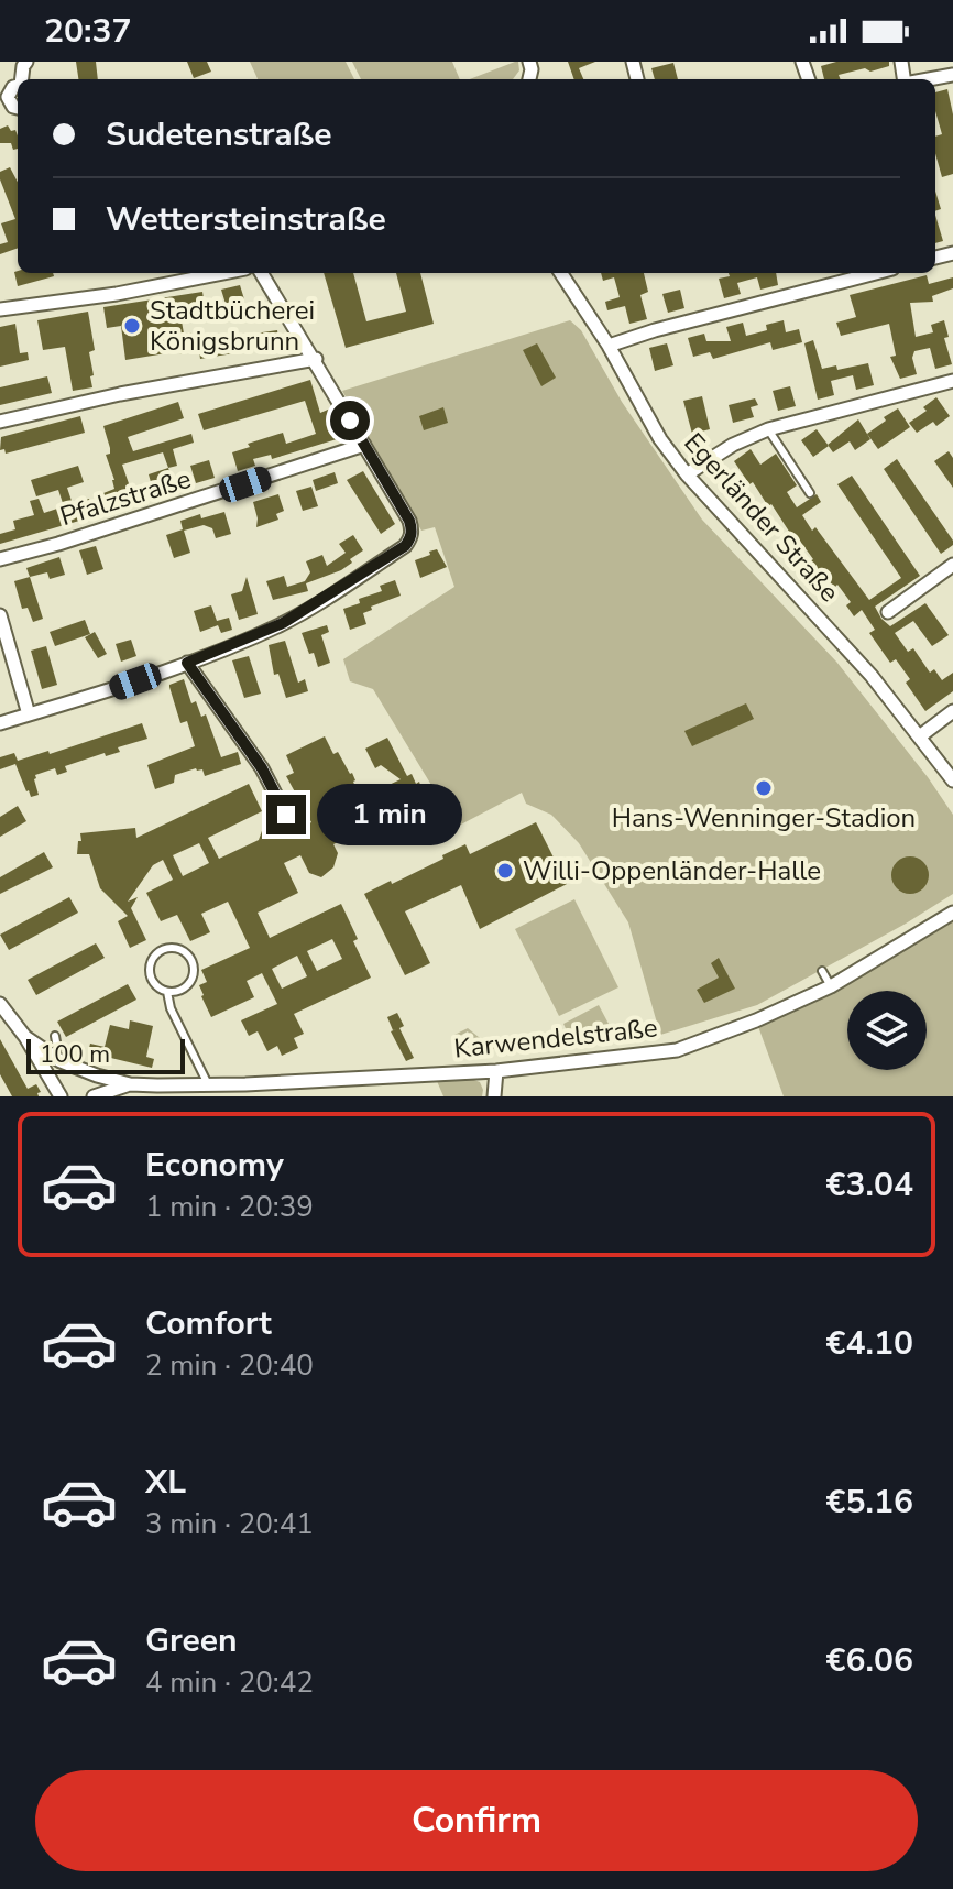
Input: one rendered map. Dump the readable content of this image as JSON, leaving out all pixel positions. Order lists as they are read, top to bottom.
{
  "streets": {
    "street": ["Pfalzstraße", "Egerländer Straße", "Karwendelstraße"]
  },
  "places": ["Stadtbücherei Königsbrunn", "Hans-Wenninger-Stadion", "Willi-Oppenländer-Halle"],
  "scale_bar": "100 m",
  "page": {
    "status": "20:37",
    "banner": ["Sudetenstraße", "Wettersteinstraße"],
    "bubble": "1 min",
    "scale": "100 m",
    "list": [
      {
        "name": "Economy",
        "note": "1 min · 20:39",
        "value": "€3.04"
      },
      {
        "name": "Comfort",
        "note": "2 min · 20:40",
        "value": "€4.10"
      },
      {
        "name": "XL",
        "note": "3 min · 20:41",
        "value": "€5.16"
      },
      {
        "name": "Green",
        "note": "4 min · 20:42",
        "value": "€6.06"
      }
    ],
    "buttons": "Confirm"
  }
}
